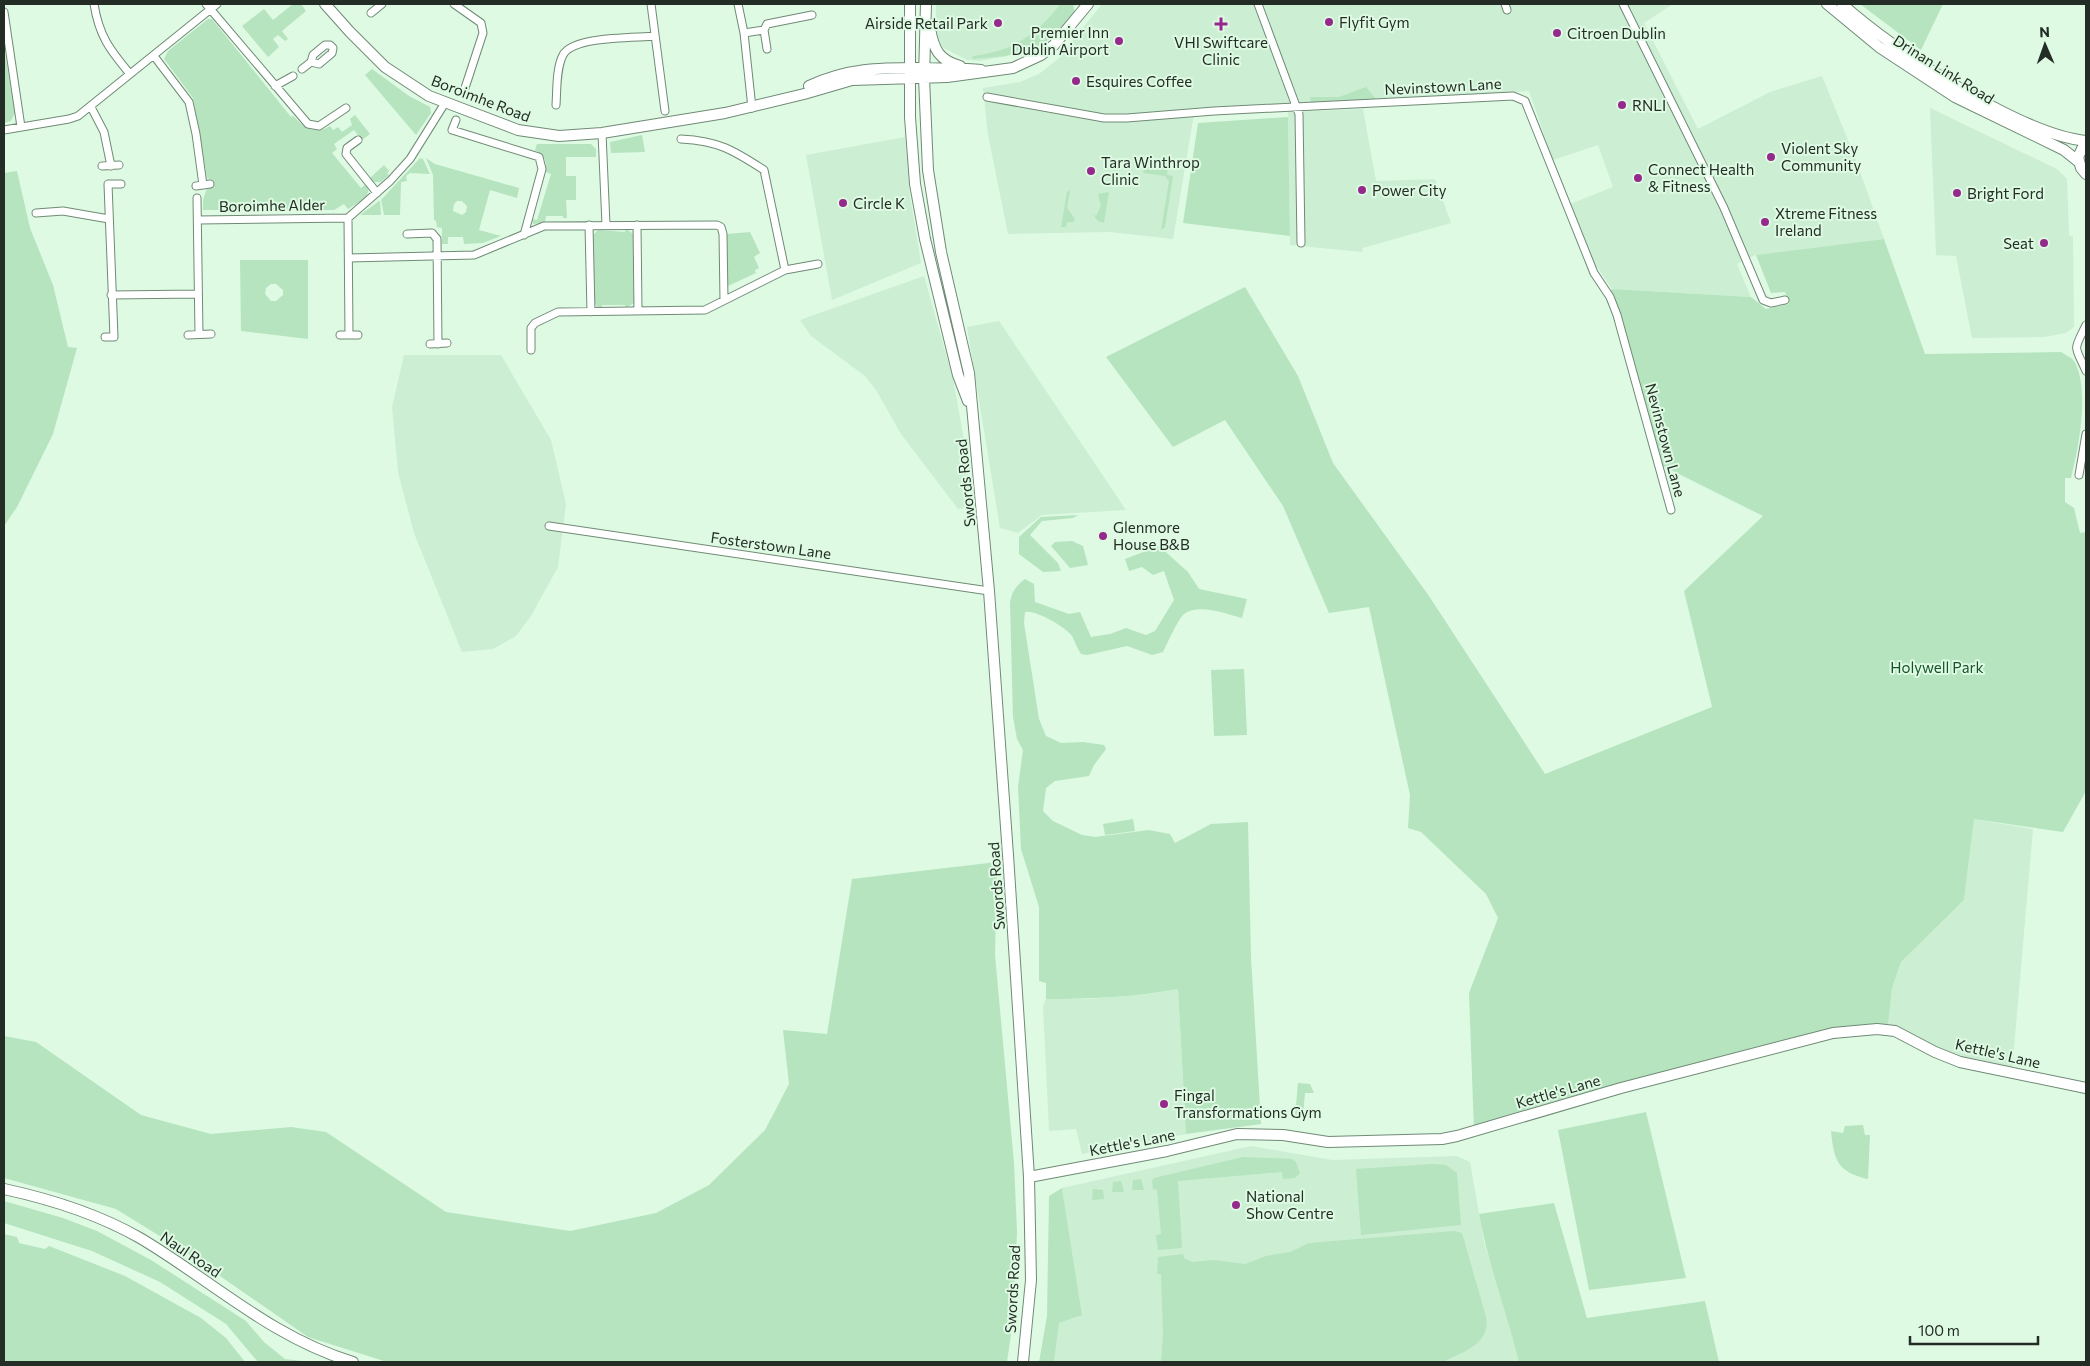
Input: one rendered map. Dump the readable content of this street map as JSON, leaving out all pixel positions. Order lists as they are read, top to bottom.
{
  "streets": {
    "street": [
      "Drinan Link Road",
      "Nevinstown Lane",
      "Boroimhe Road",
      "Boroimhe Alder",
      "Swords Road",
      "Fosterstown Lane",
      "Kettle's Lane",
      "Naul Road"
    ]
  },
  "crossings": [
    ["Boroimhe Road", "Swords Road"],
    ["Swords Road", "Fosterstown Lane"],
    ["Swords Road", "Kettle's Lane"]
  ],
  "parks": ["Holywell Park"],
  "places": {
    "other": [
      "Flyfit Gym",
      "Airside Retail Park",
      "Citroen Dublin",
      "Premier Inn Dublin Airport",
      "Esquires Coffee",
      "RNLI",
      "Violent Sky Community",
      "Tara Winthrop Clinic",
      "Connect Health & Fitness",
      "Power City",
      "Bright Ford",
      "Circle K",
      "Xtreme Fitness Ireland",
      "Seat",
      "Glenmore House B&B",
      "Fingal Transformations Gym",
      "National Show Centre"
    ],
    "health": ["VHI Swiftcare Clinic"]
  },
  "scale_bar": "100 m",
  "north": "top"
}
